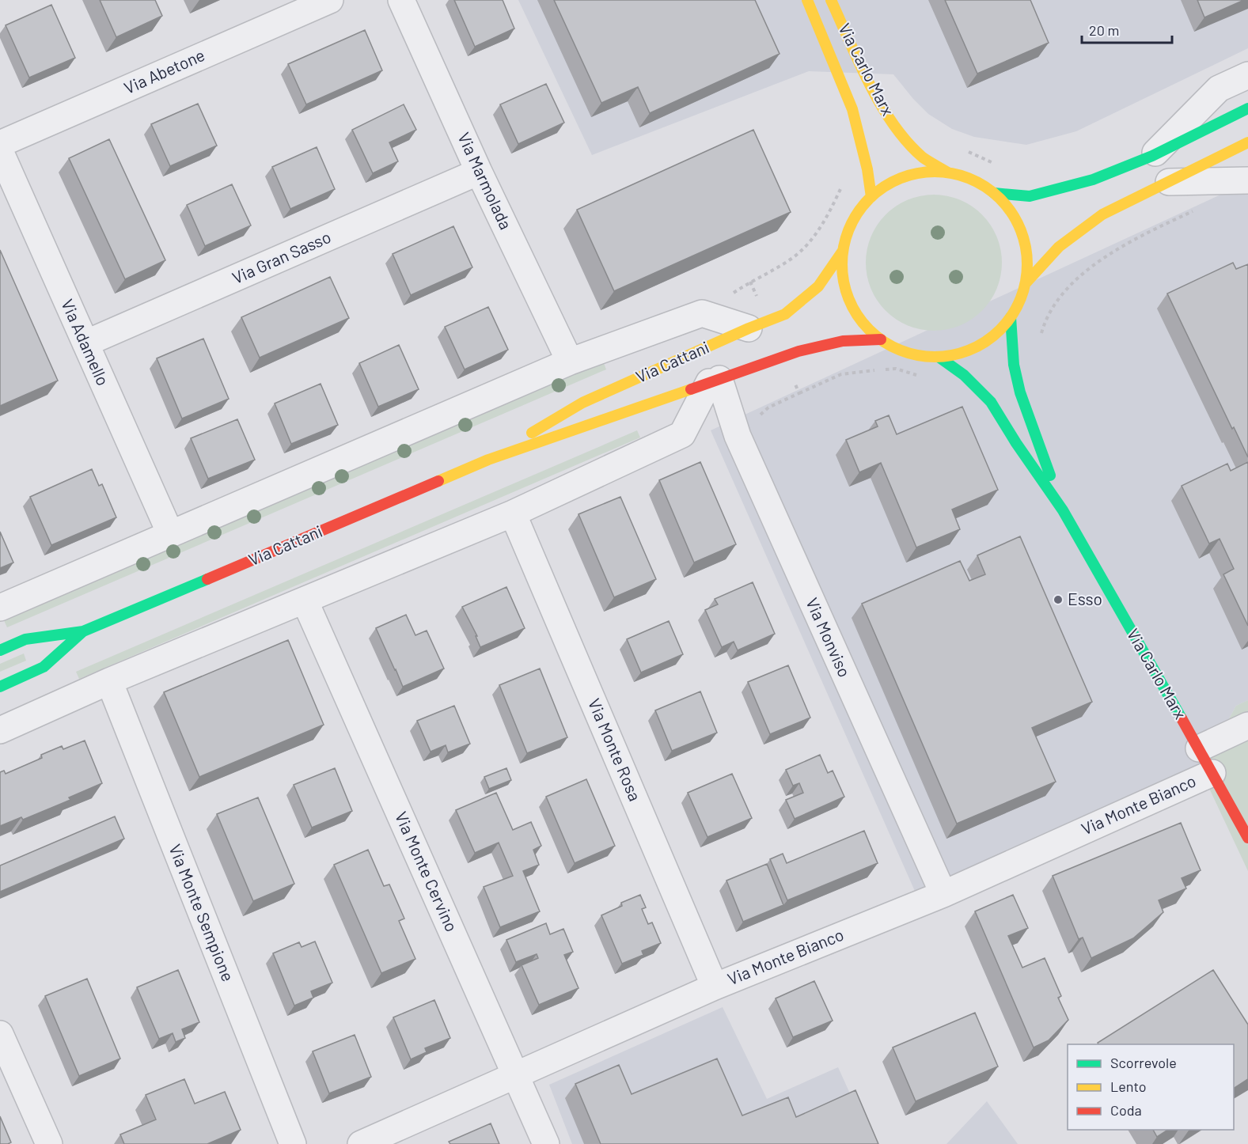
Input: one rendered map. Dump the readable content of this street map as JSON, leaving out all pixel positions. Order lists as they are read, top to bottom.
{
  "streets": {
    "main road": ["Via Carlo Marx", "Via Cattani"],
    "street": [
      "Via Abetone",
      "Via Marmolada",
      "Via Gran Sasso",
      "Via Adamello",
      "Via Monviso",
      "Via Monte Rosa",
      "Via Monte Bianco",
      "Via Monte Cervino",
      "Via Monte Sempione"
    ]
  },
  "crossings": [
    ["Via Carlo Marx", "Via Cattani"],
    ["Via Carlo Marx", "Via Monte Bianco"],
    ["Via Marmolada", "Via Gran Sasso"],
    ["Via Gran Sasso", "Via Adamello"],
    ["Via Cattani", "Via Monviso"],
    ["Via Monviso", "Via Monte Bianco"],
    ["Via Monte Rosa", "Via Monte Bianco"],
    ["Via Monte Bianco", "Via Monte Cervino"]
  ],
  "places": ["Esso"],
  "legend": ["Scorrevole", "Lento", "Coda"],
  "scale_bar": "20 m"
}
